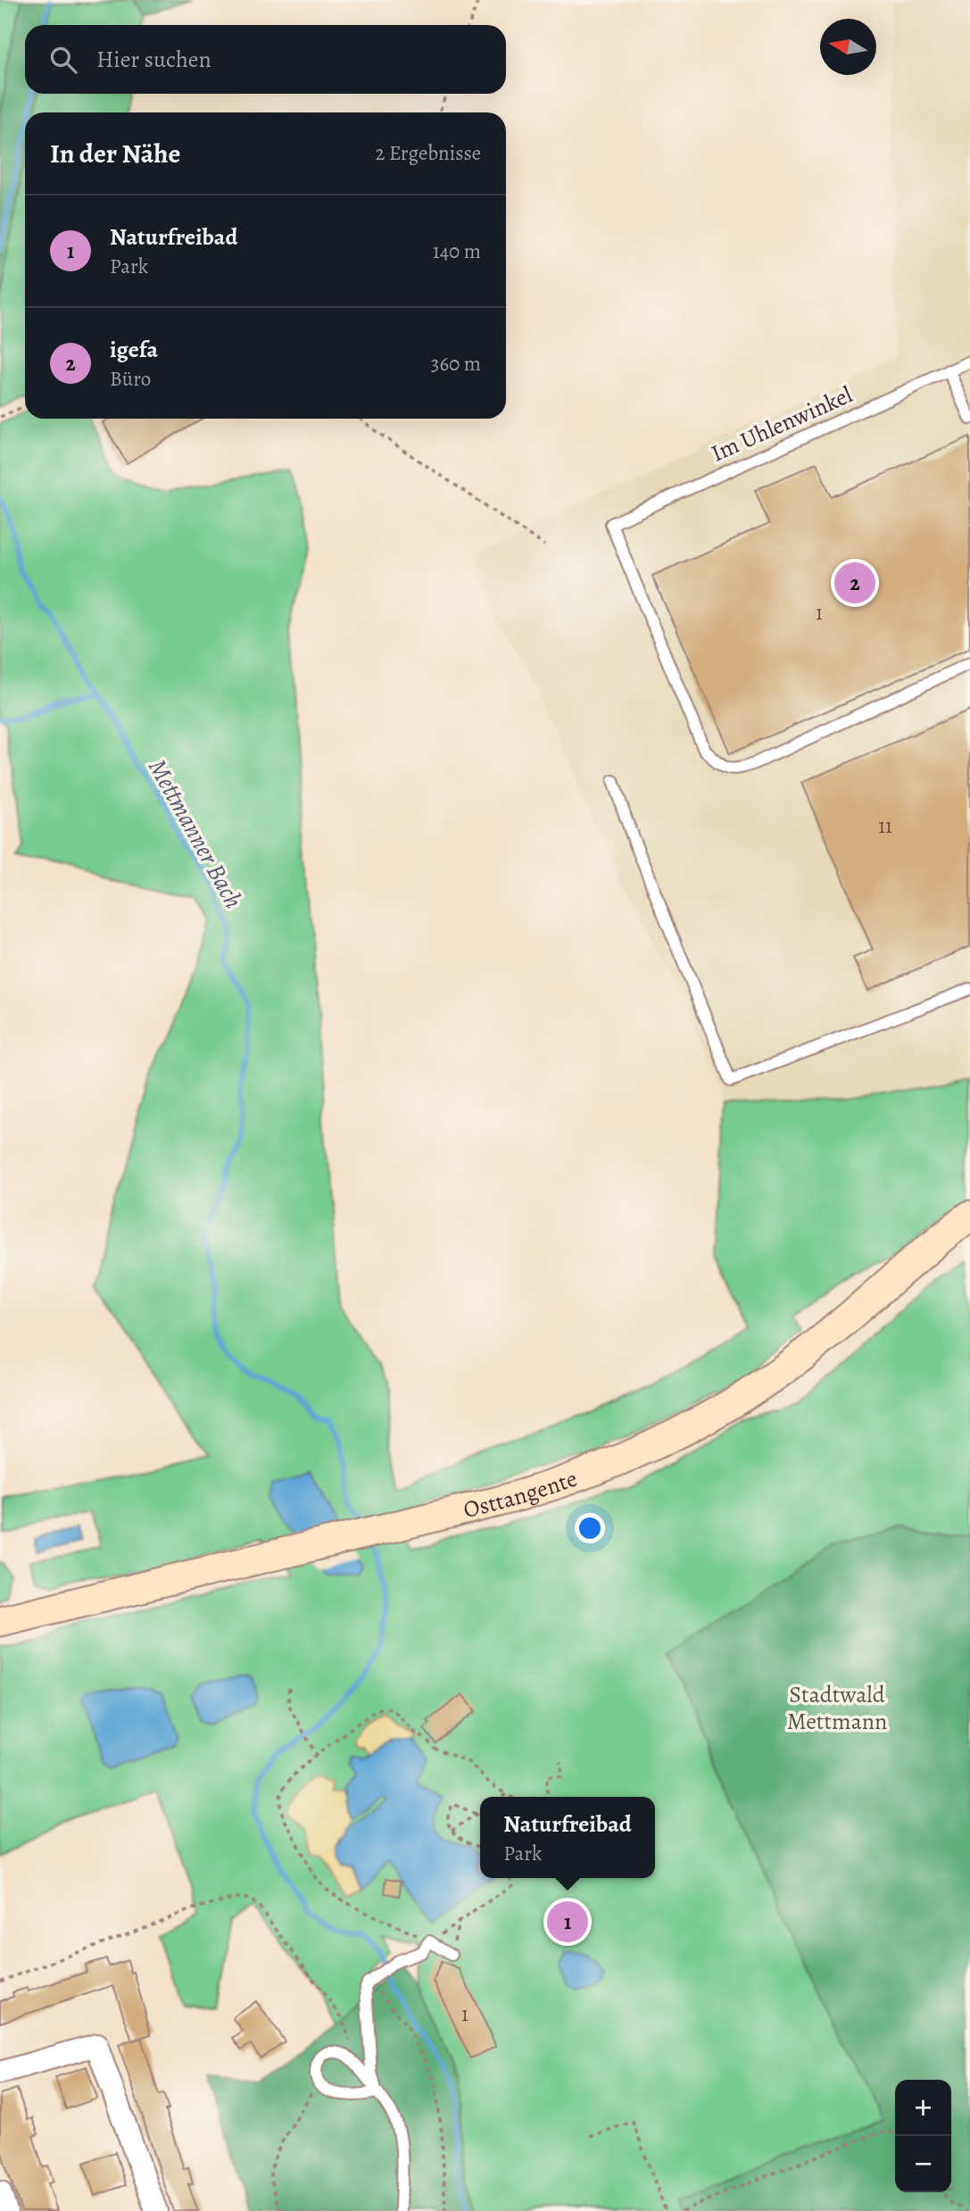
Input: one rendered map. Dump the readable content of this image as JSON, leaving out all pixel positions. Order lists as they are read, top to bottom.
{
  "streets": {
    "main road": ["Osttangente"],
    "lane": ["Im Uhlenwinkel"]
  },
  "water": ["Mettmanner Bach"],
  "parks": ["Stadtwald Mettmann"],
  "house_numbers": ["1", "11", "1"],
  "north": "left",
  "page": {
    "search": "Hier suchen",
    "heading": ["In der Nähe", "2 Ergebnisse"],
    "list": [
      {
        "mark": "1",
        "name": "Naturfreibad",
        "note": "Park",
        "value": "140 m"
      },
      {
        "mark": "2",
        "name": "igefa",
        "note": "Büro",
        "value": "360 m"
      }
    ],
    "pins": ["2", "1"],
    "popup": ["Naturfreibad", "Park"],
    "map_buttons": ["+", "−"]
  }
}
